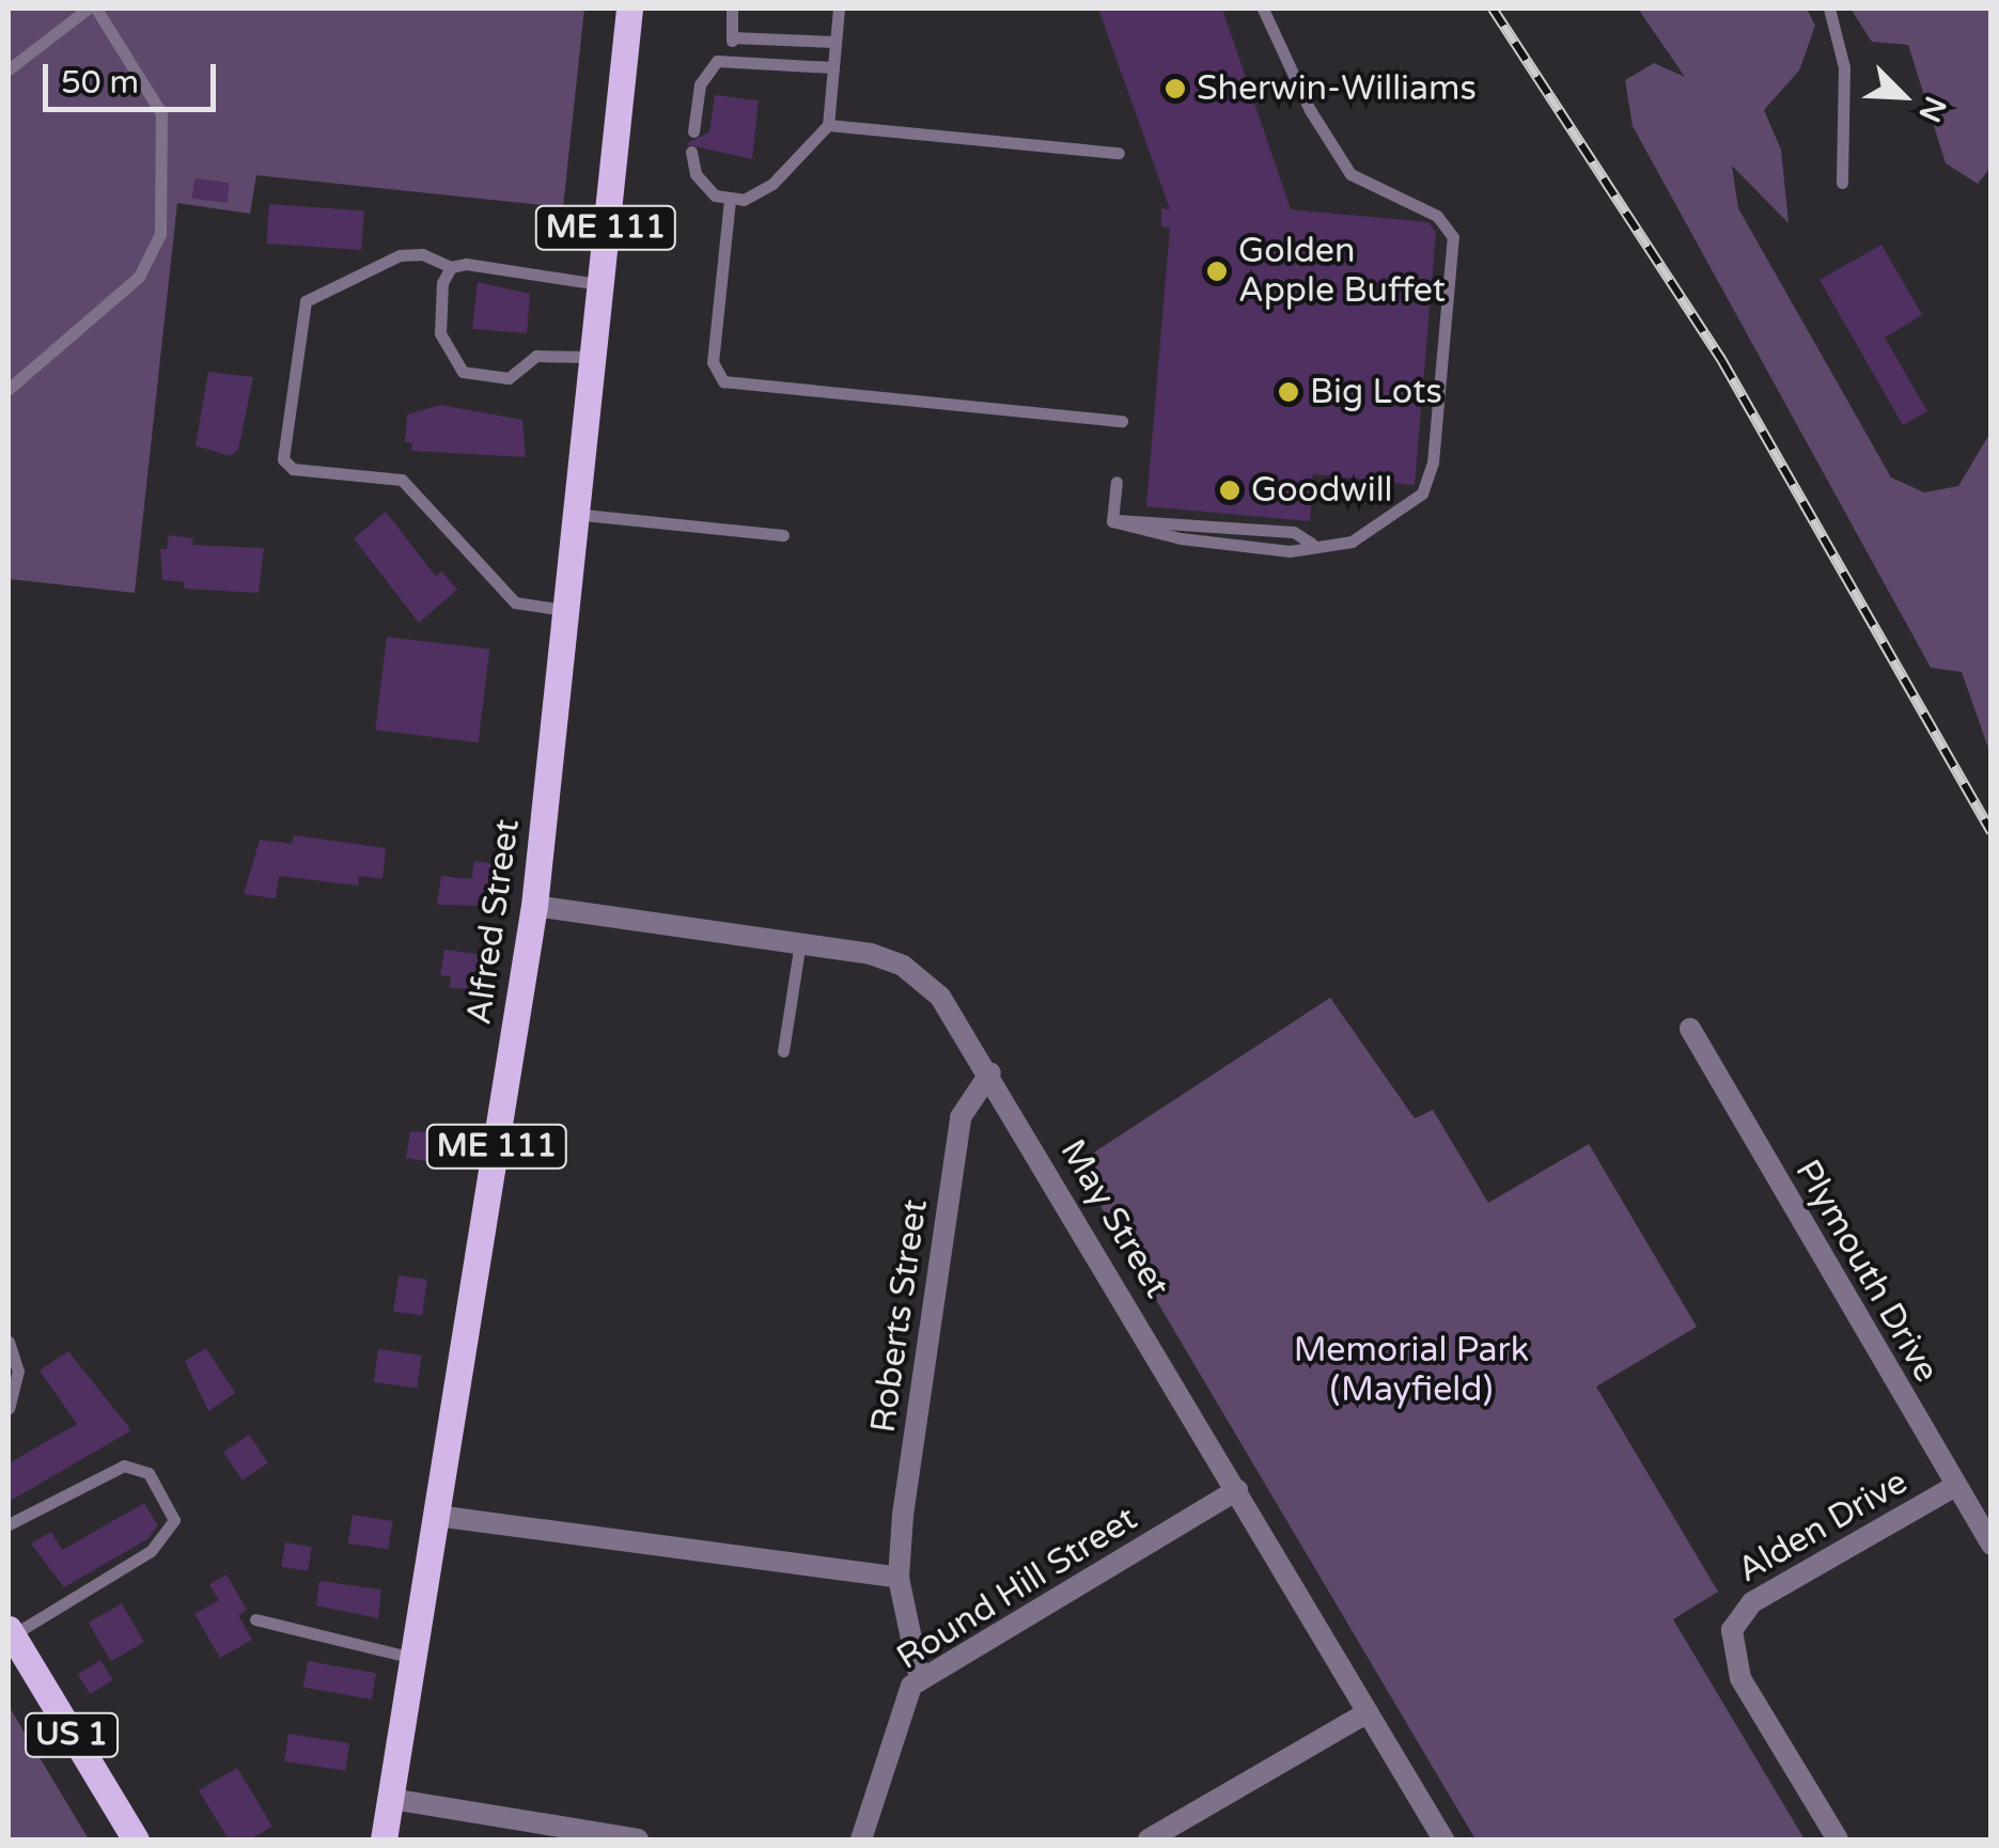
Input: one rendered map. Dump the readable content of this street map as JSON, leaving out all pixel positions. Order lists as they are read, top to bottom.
{
  "streets": {
    "main road": ["ME 111", "Alfred Street", "US 1"],
    "street": [
      "May Street",
      "Plymouth Drive",
      "Roberts Street",
      "Alden Drive",
      "Round Hill Street"
    ]
  },
  "crossings": [
    ["Alfred Street", "May Street"],
    ["May Street", "Roberts Street"],
    ["May Street", "Round Hill Street"],
    ["Plymouth Drive", "Alden Drive"],
    ["Roberts Street", "Round Hill Street"]
  ],
  "parks": ["Memorial Park (Mayfield)"],
  "places": [
    "Sherwin-Williams",
    "Golden Apple Buffet",
    "Big Lots",
    "Goodwill"
  ],
  "scale_bar": "50 m",
  "north": "bottom right"
}
